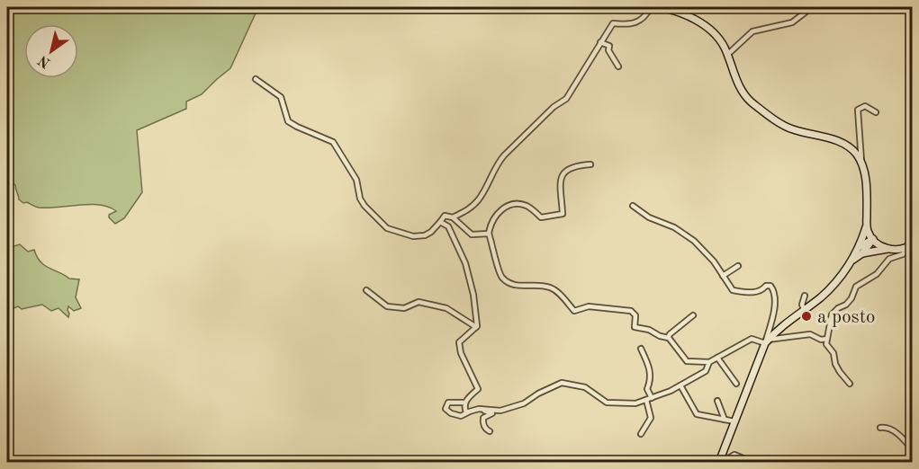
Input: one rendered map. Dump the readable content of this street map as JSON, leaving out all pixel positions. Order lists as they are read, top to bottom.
{
  "places": ["a posto"],
  "north": "bottom left"
}
